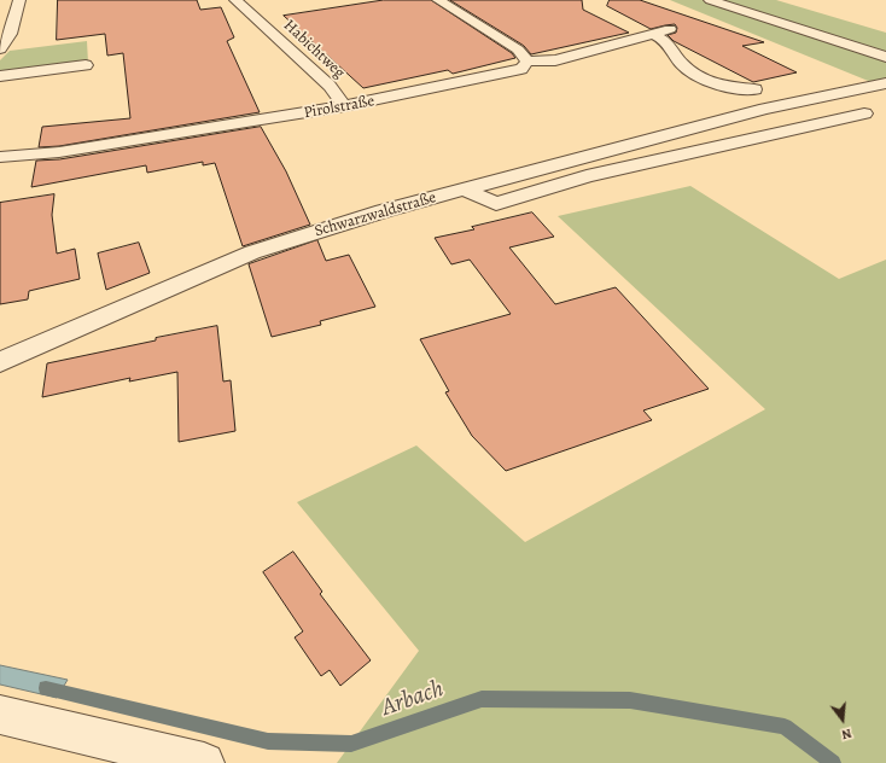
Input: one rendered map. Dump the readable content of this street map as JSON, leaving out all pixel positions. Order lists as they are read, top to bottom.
{
  "streets": {
    "street": ["Habichtweg", "Pirolstraße", "Schwarzwaldstraße"]
  },
  "crossings": [
    ["Habichtweg", "Pirolstraße"]
  ],
  "water": ["Arbach"],
  "north": "bottom"
}
